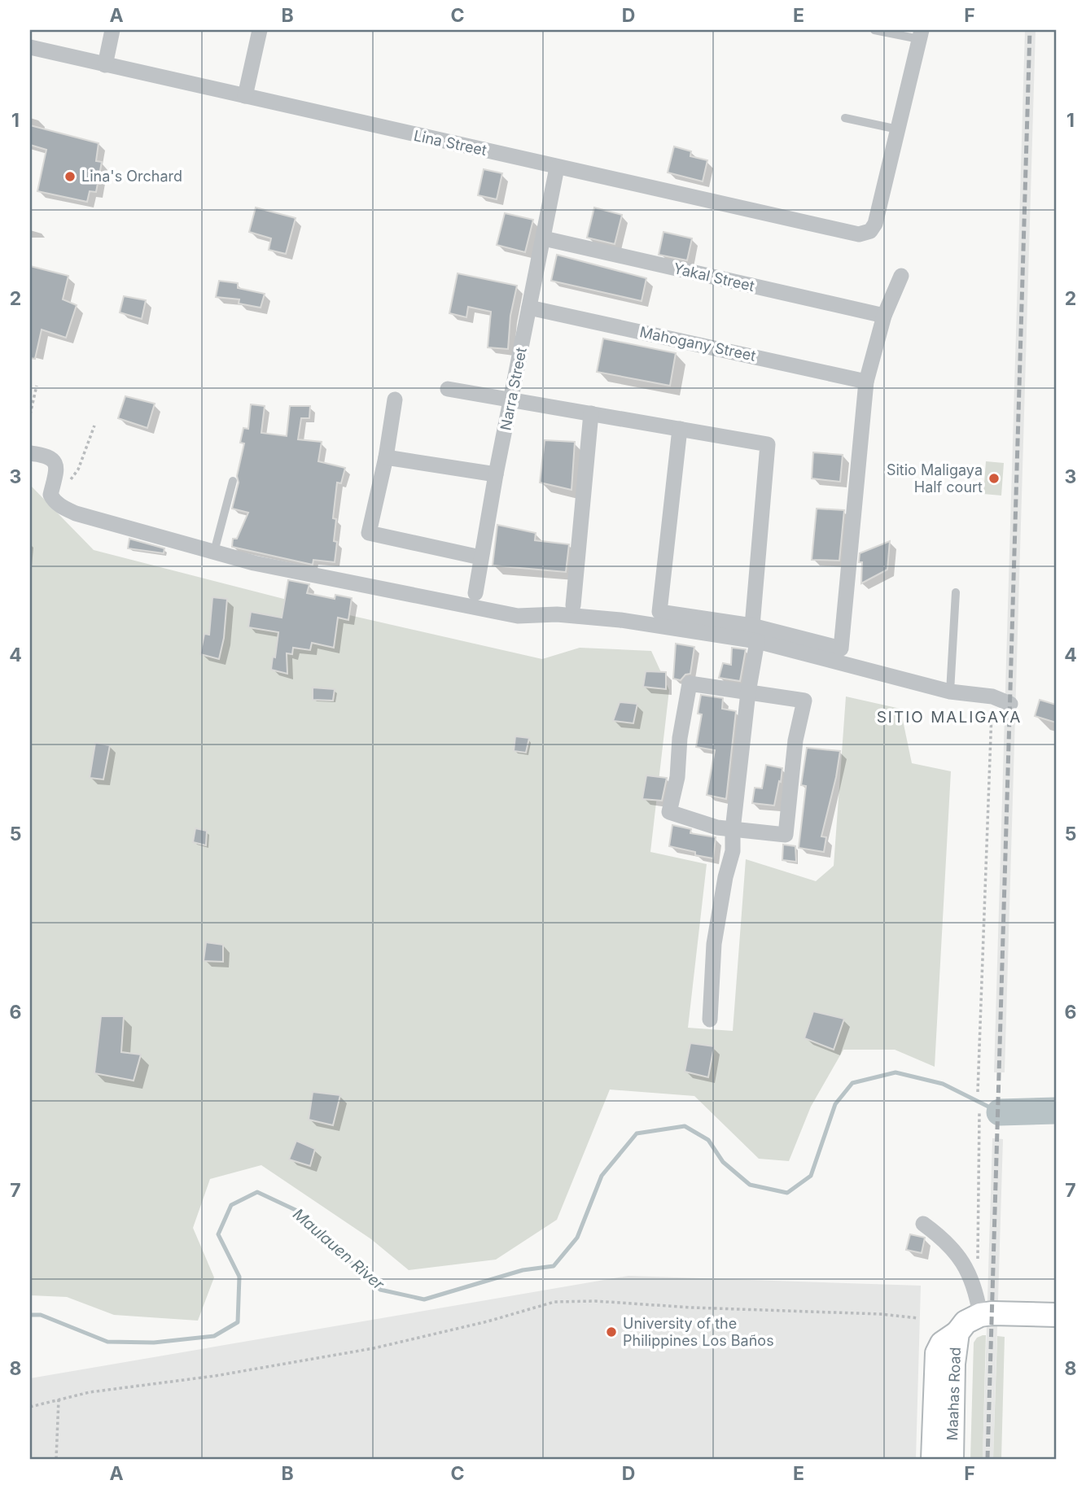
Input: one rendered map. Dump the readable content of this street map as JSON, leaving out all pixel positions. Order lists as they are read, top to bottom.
{
  "streets": {
    "street": [
      "Lina Street",
      "Yakal Street",
      "Mahogany Street",
      "Narra Street",
      "Maahas Road"
    ]
  },
  "crossings": [
    ["Lina Street", "Narra Street"],
    ["Yakal Street", "Narra Street"],
    ["Mahogany Street", "Narra Street"]
  ],
  "districts": ["SITIO MALIGAYA"],
  "water": ["Maulauen River"],
  "places": ["Lina's Orchard", "Sitio Maligaya Half court", "University of the Philippines Los Baños"],
  "grid": {
    "columns": [
      "A",
      "B",
      "C",
      "D",
      "E",
      "F"
    ],
    "rows": [
      "1",
      "2",
      "3",
      "4",
      "5",
      "6",
      "7",
      "8"
    ]
  }
}
